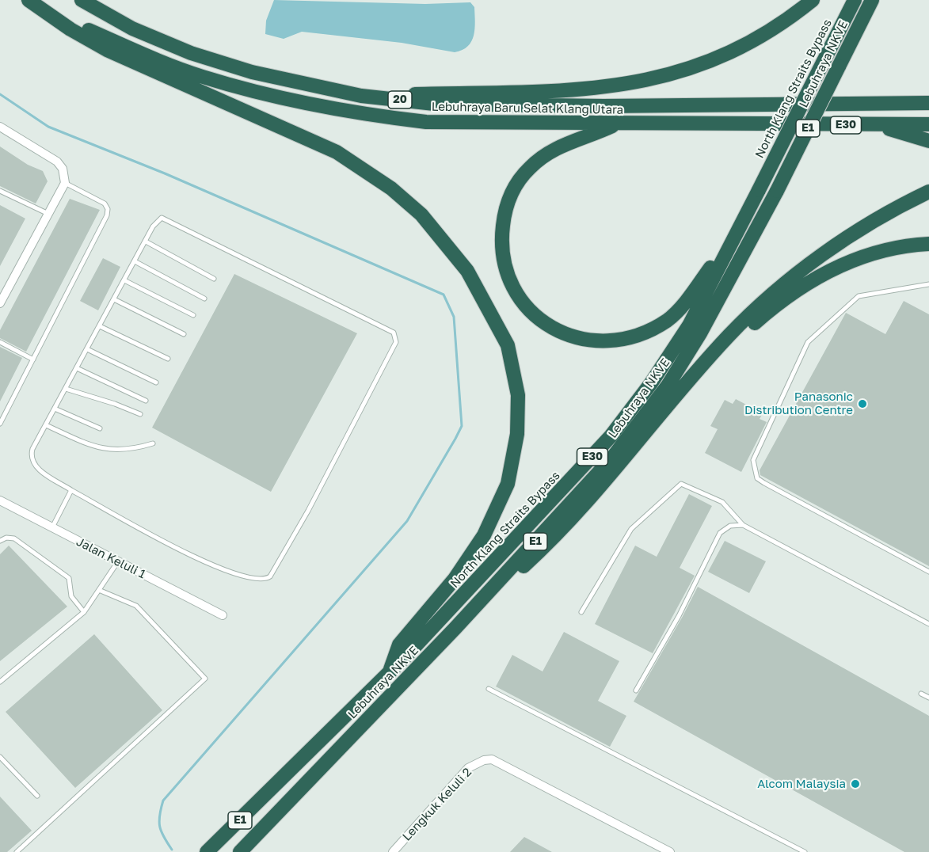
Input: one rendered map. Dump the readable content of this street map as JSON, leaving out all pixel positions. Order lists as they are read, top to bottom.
{
  "streets": {
    "highway": [
      "Lebuhraya NKVE",
      "North Klang Straits Bypass",
      "20",
      "Lebuhraya Baru Selat Klang Utara",
      "E30",
      "E1"
    ],
    "street": ["Jalan Keluli 1", "Lengkuk Keluli 2"]
  },
  "crossings": [
    ["North Klang Straits Bypass", "E1"]
  ],
  "places": ["Panasonic Distribution Centre", "Alcom Malaysia"]
}
